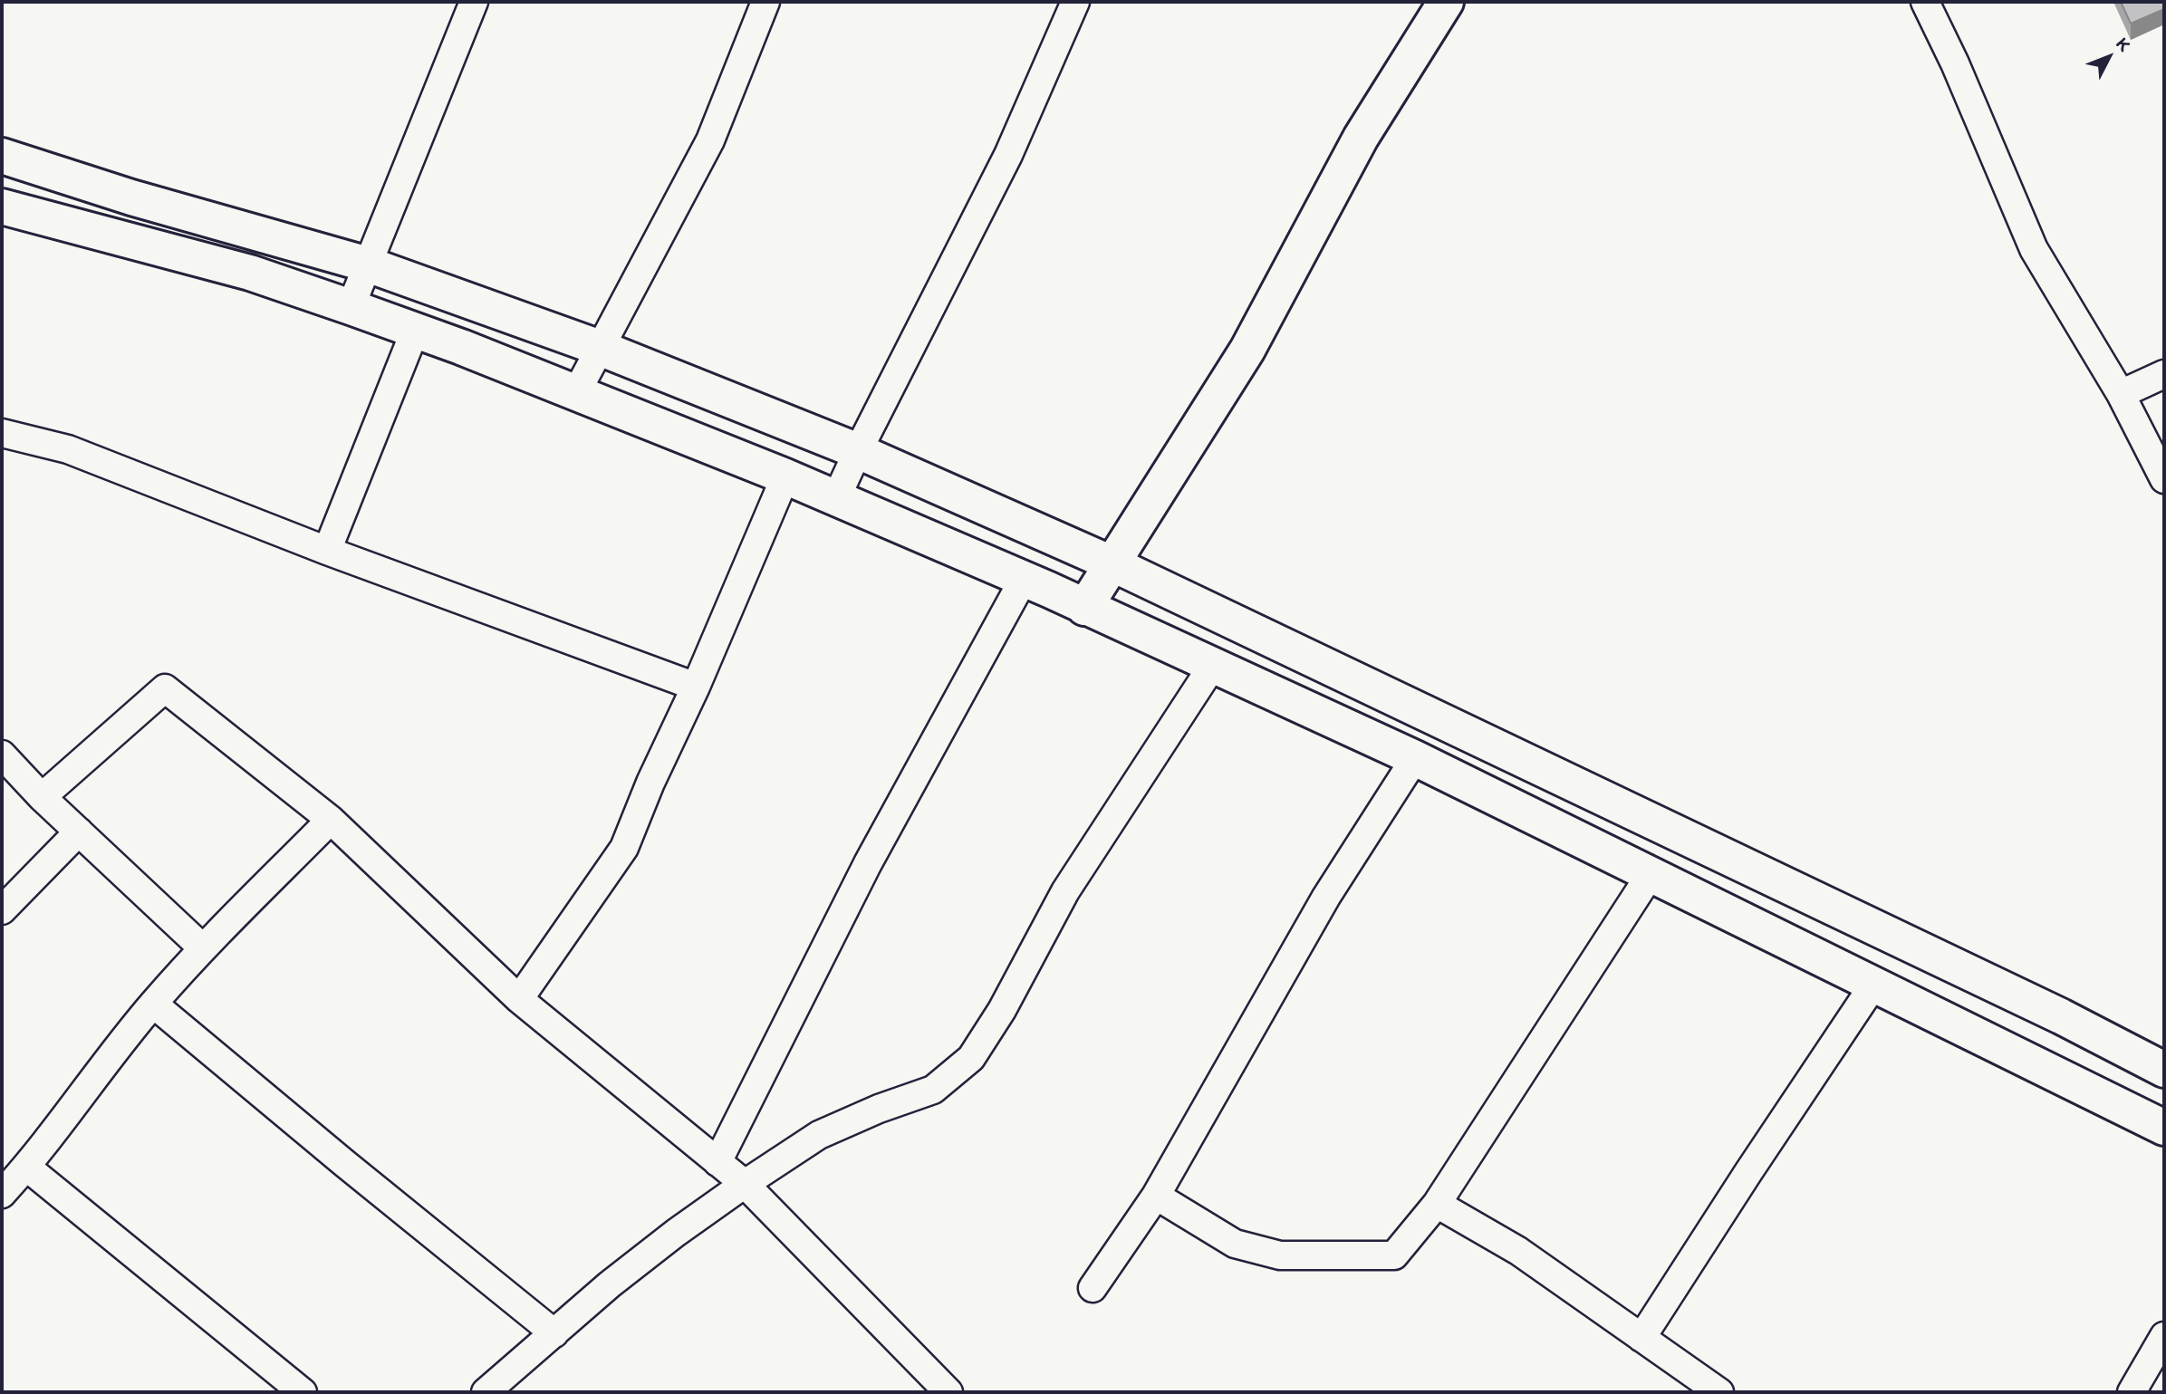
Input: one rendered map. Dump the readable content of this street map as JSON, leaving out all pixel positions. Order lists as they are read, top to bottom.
{
  "north": "top right"
}
